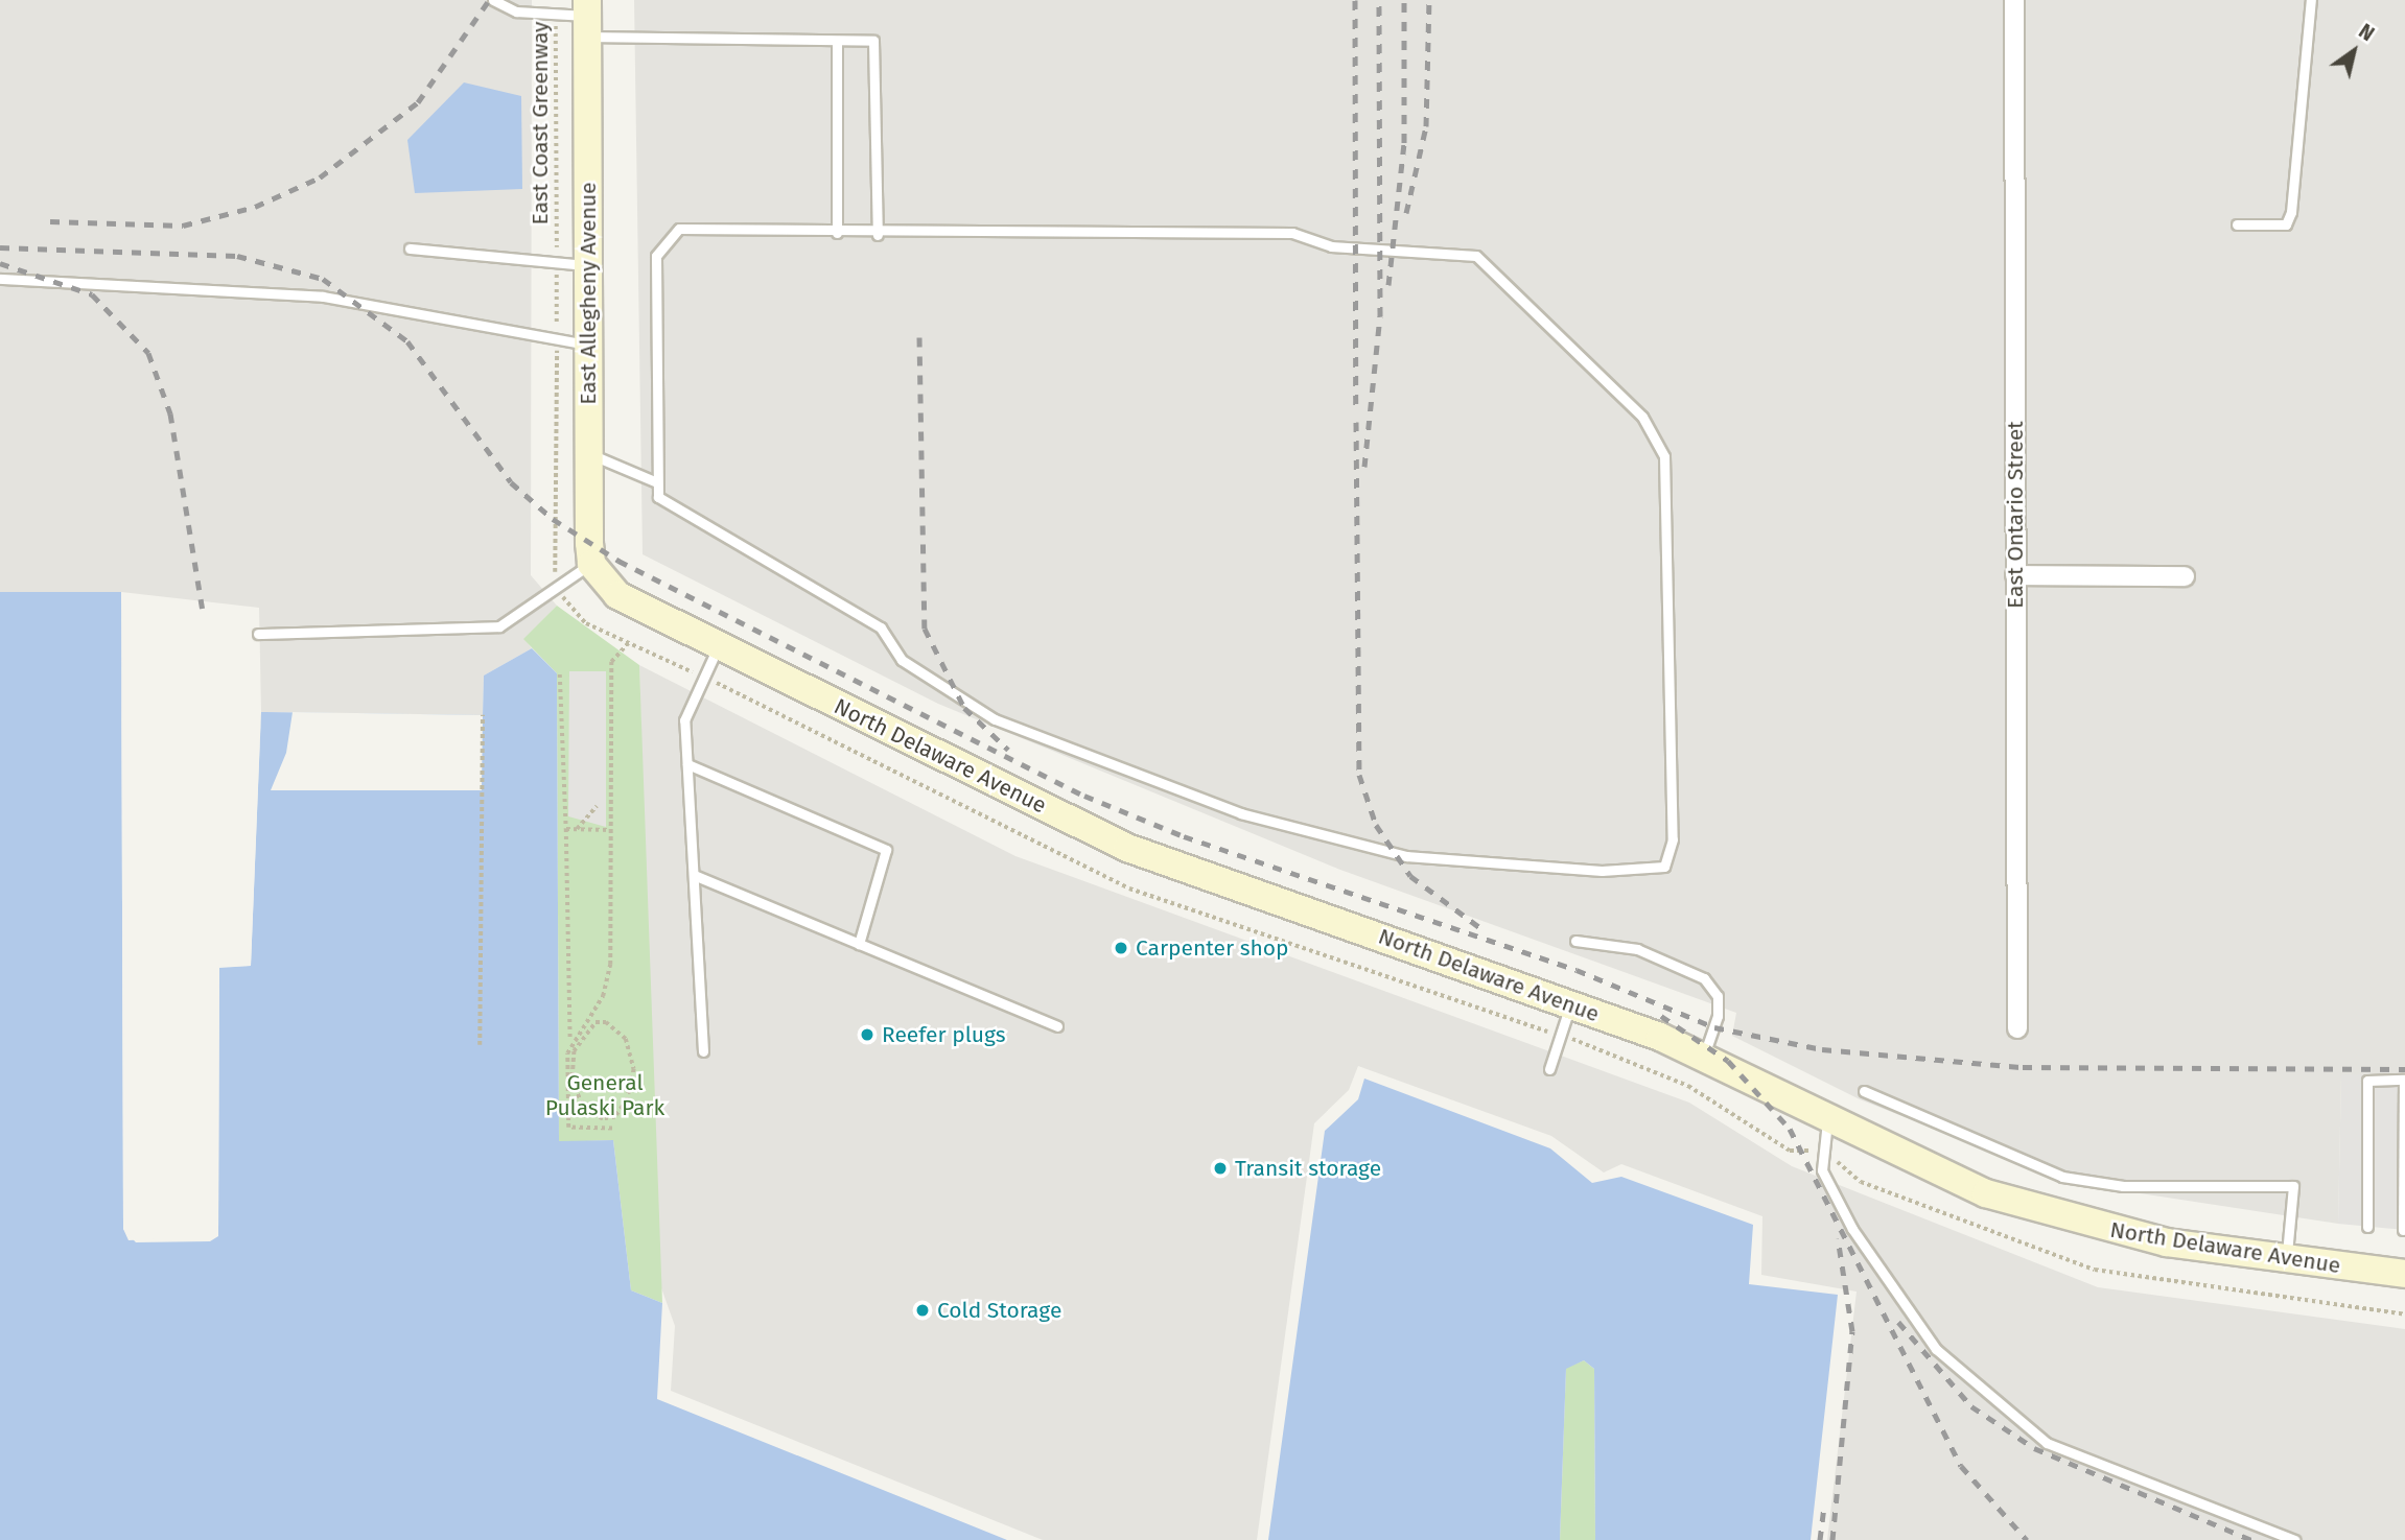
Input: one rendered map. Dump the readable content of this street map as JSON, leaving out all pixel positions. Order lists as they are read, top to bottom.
{
  "streets": {
    "street": ["East Allegheny Avenue", "East Ontario Street", "North Delaware Avenue"],
    "path": ["East Coast Greenway"]
  },
  "crossings": [
    ["East Allegheny Avenue", "North Delaware Avenue"]
  ],
  "parks": ["General Pulaski Park"],
  "places": [
    "Carpenter shop",
    "Reefer plugs",
    "Transit storage",
    "Cold Storage"
  ],
  "north": "top right"
}
